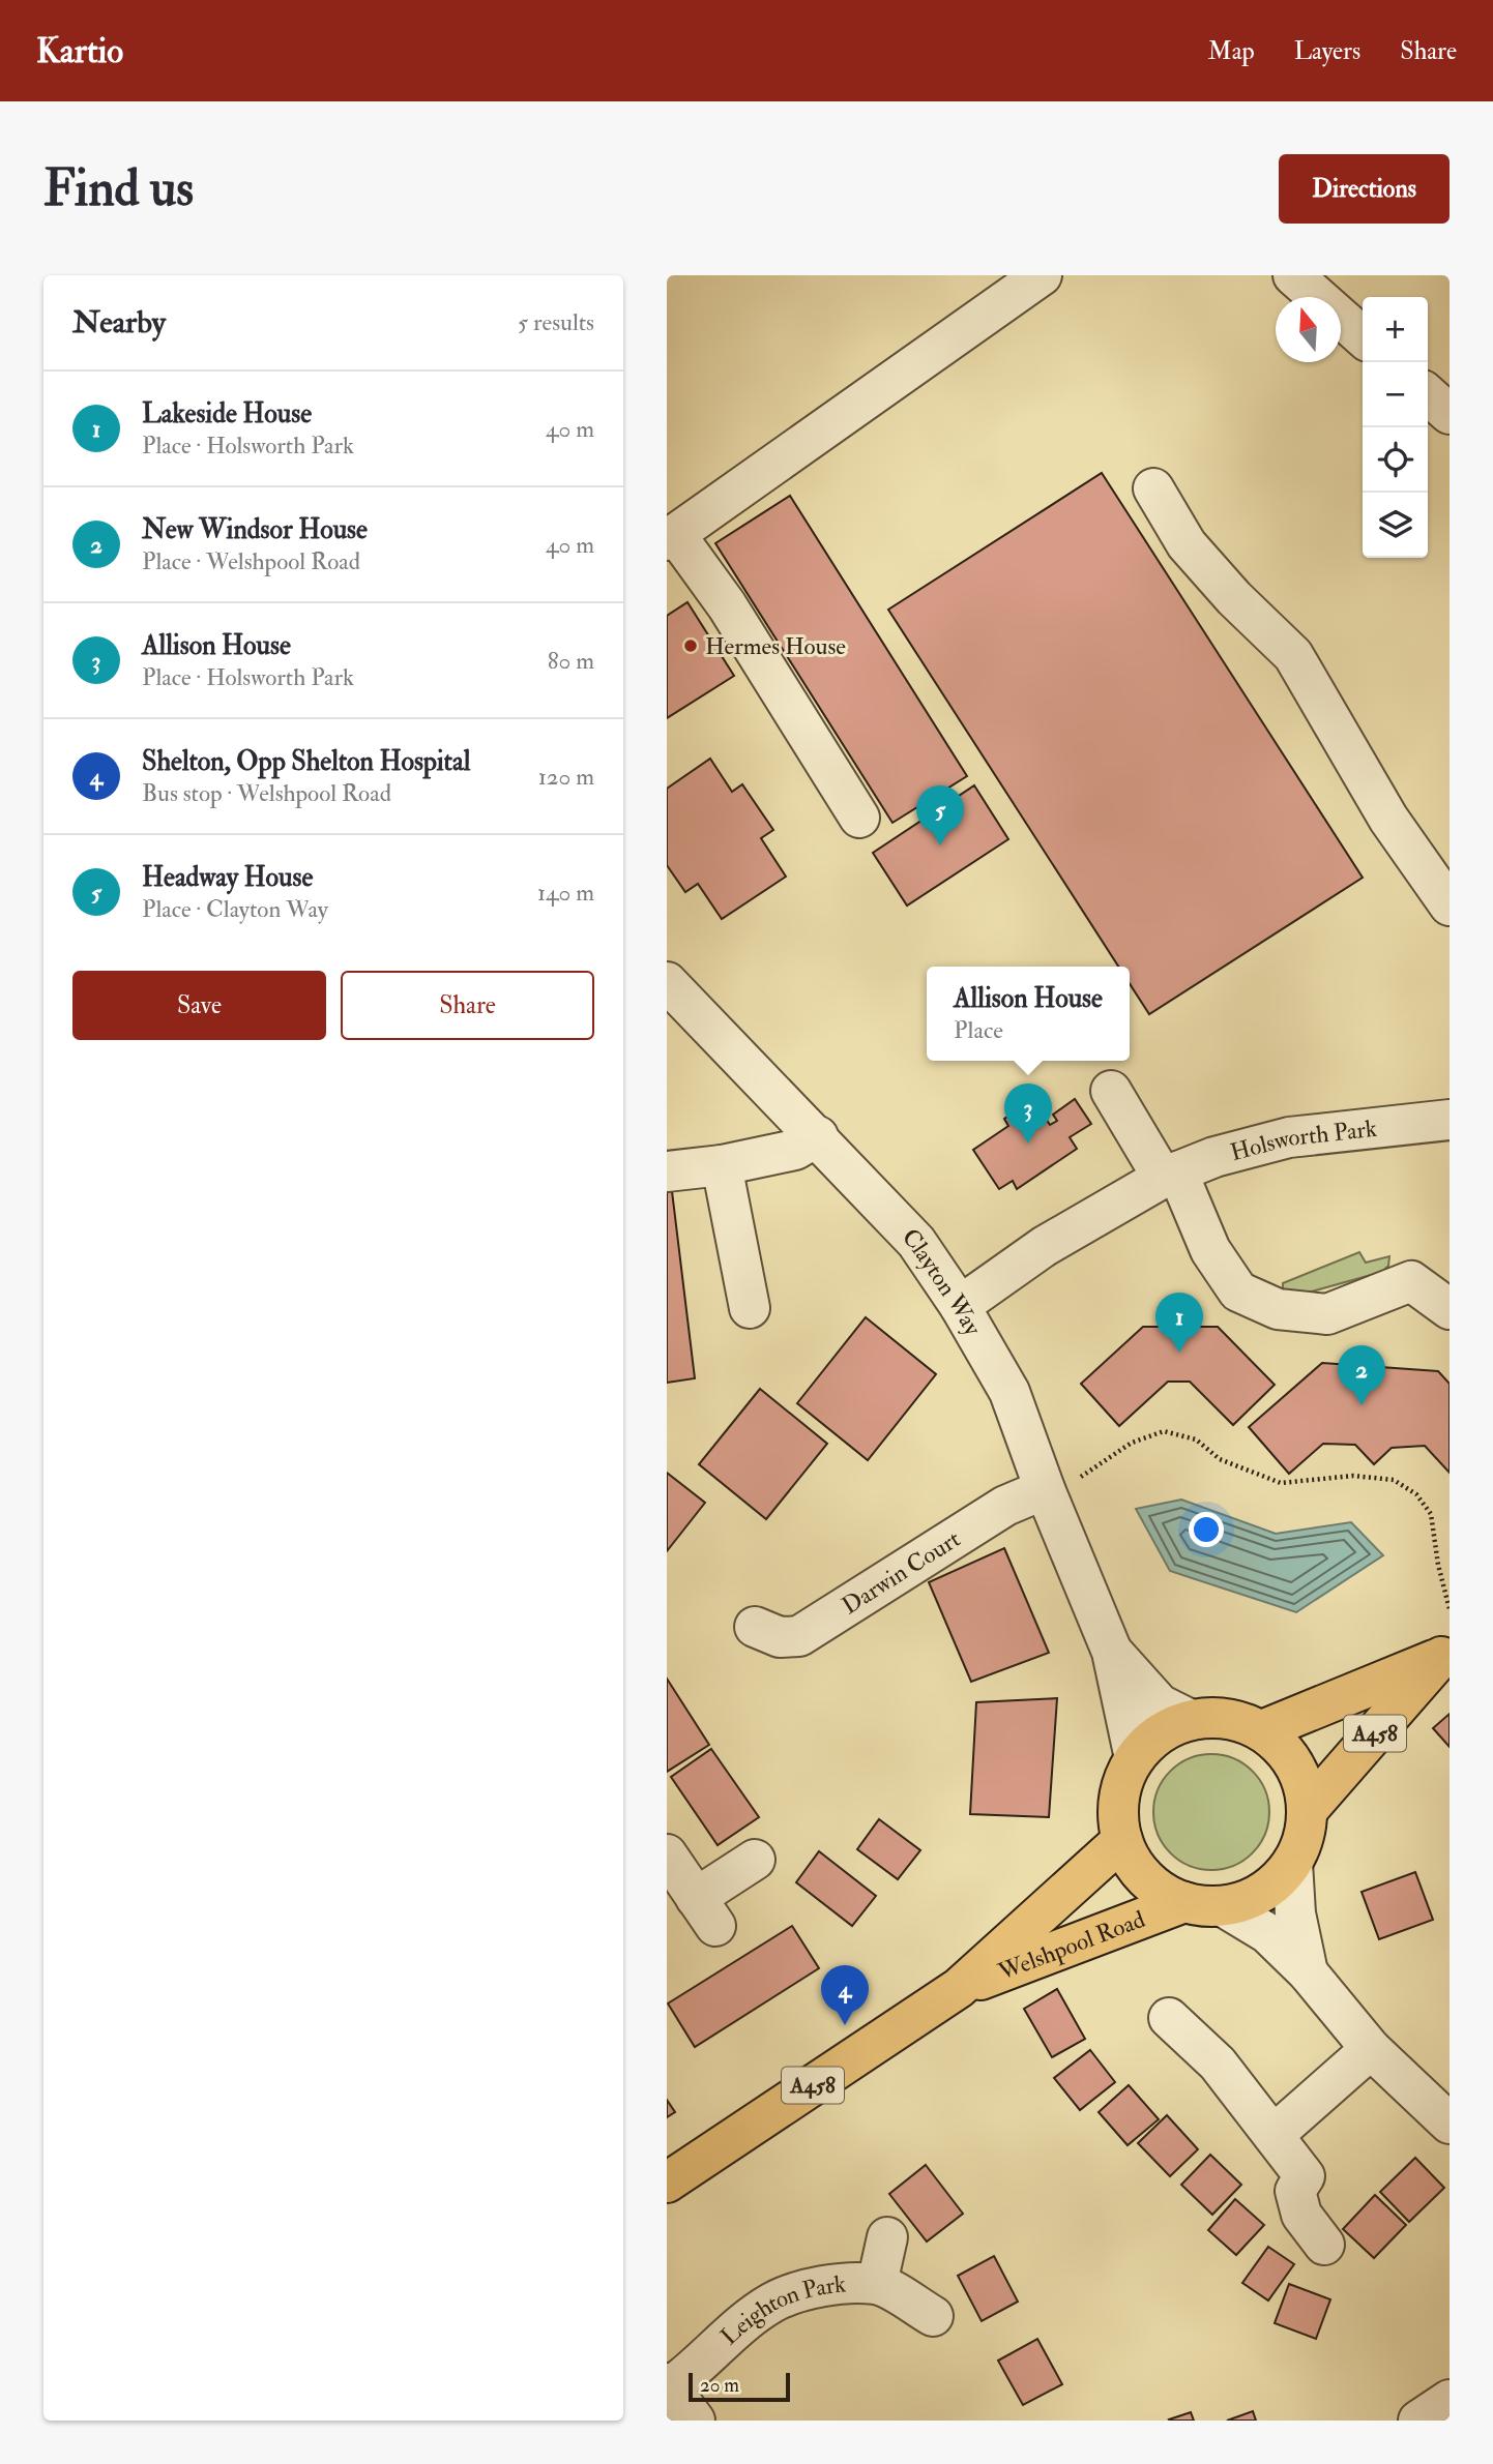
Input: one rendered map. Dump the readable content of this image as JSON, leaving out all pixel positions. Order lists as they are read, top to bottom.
{
  "streets": {
    "main road": ["A458", "Welshpool Road"],
    "street": [
      "Holsworth Park",
      "Clayton Way",
      "Darwin Court",
      "Leighton Park"
    ]
  },
  "crossings": [
    ["Holsworth Park", "Clayton Way"],
    ["Clayton Way", "Darwin Court"],
    ["Clayton Way", "Welshpool Road"]
  ],
  "places": ["Hermes House"],
  "scale_bar": "20 m",
  "north": "top",
  "page": {
    "header": "Kartio",
    "nav": ["Map", "Layers", "Share"],
    "buttons": [
      "Directions",
      ["Save", "Share"]
    ],
    "title": "Find us",
    "heading": ["Nearby", "5 results"],
    "map_buttons": ["+", "−"],
    "list": [
      {
        "mark": "1",
        "name": "Lakeside House",
        "note": "Place · Holsworth Park",
        "value": "40 m"
      },
      {
        "mark": "2",
        "name": "New Windsor House",
        "note": "Place · Welshpool Road",
        "value": "40 m"
      },
      {
        "mark": "3",
        "name": "Allison House",
        "note": "Place · Holsworth Park",
        "value": "80 m"
      },
      {
        "mark": "4",
        "name": "Shelton, Opp Shelton Hospital",
        "note": "Bus stop · Welshpool Road",
        "value": "120 m"
      },
      {
        "mark": "5",
        "name": "Headway House",
        "note": "Place · Clayton Way",
        "value": "140 m"
      }
    ],
    "pins": [
      "5",
      "3",
      "1",
      "2",
      "4"
    ],
    "popup": ["Allison House", "Place"],
    "scale": "20 m"
  }
}
